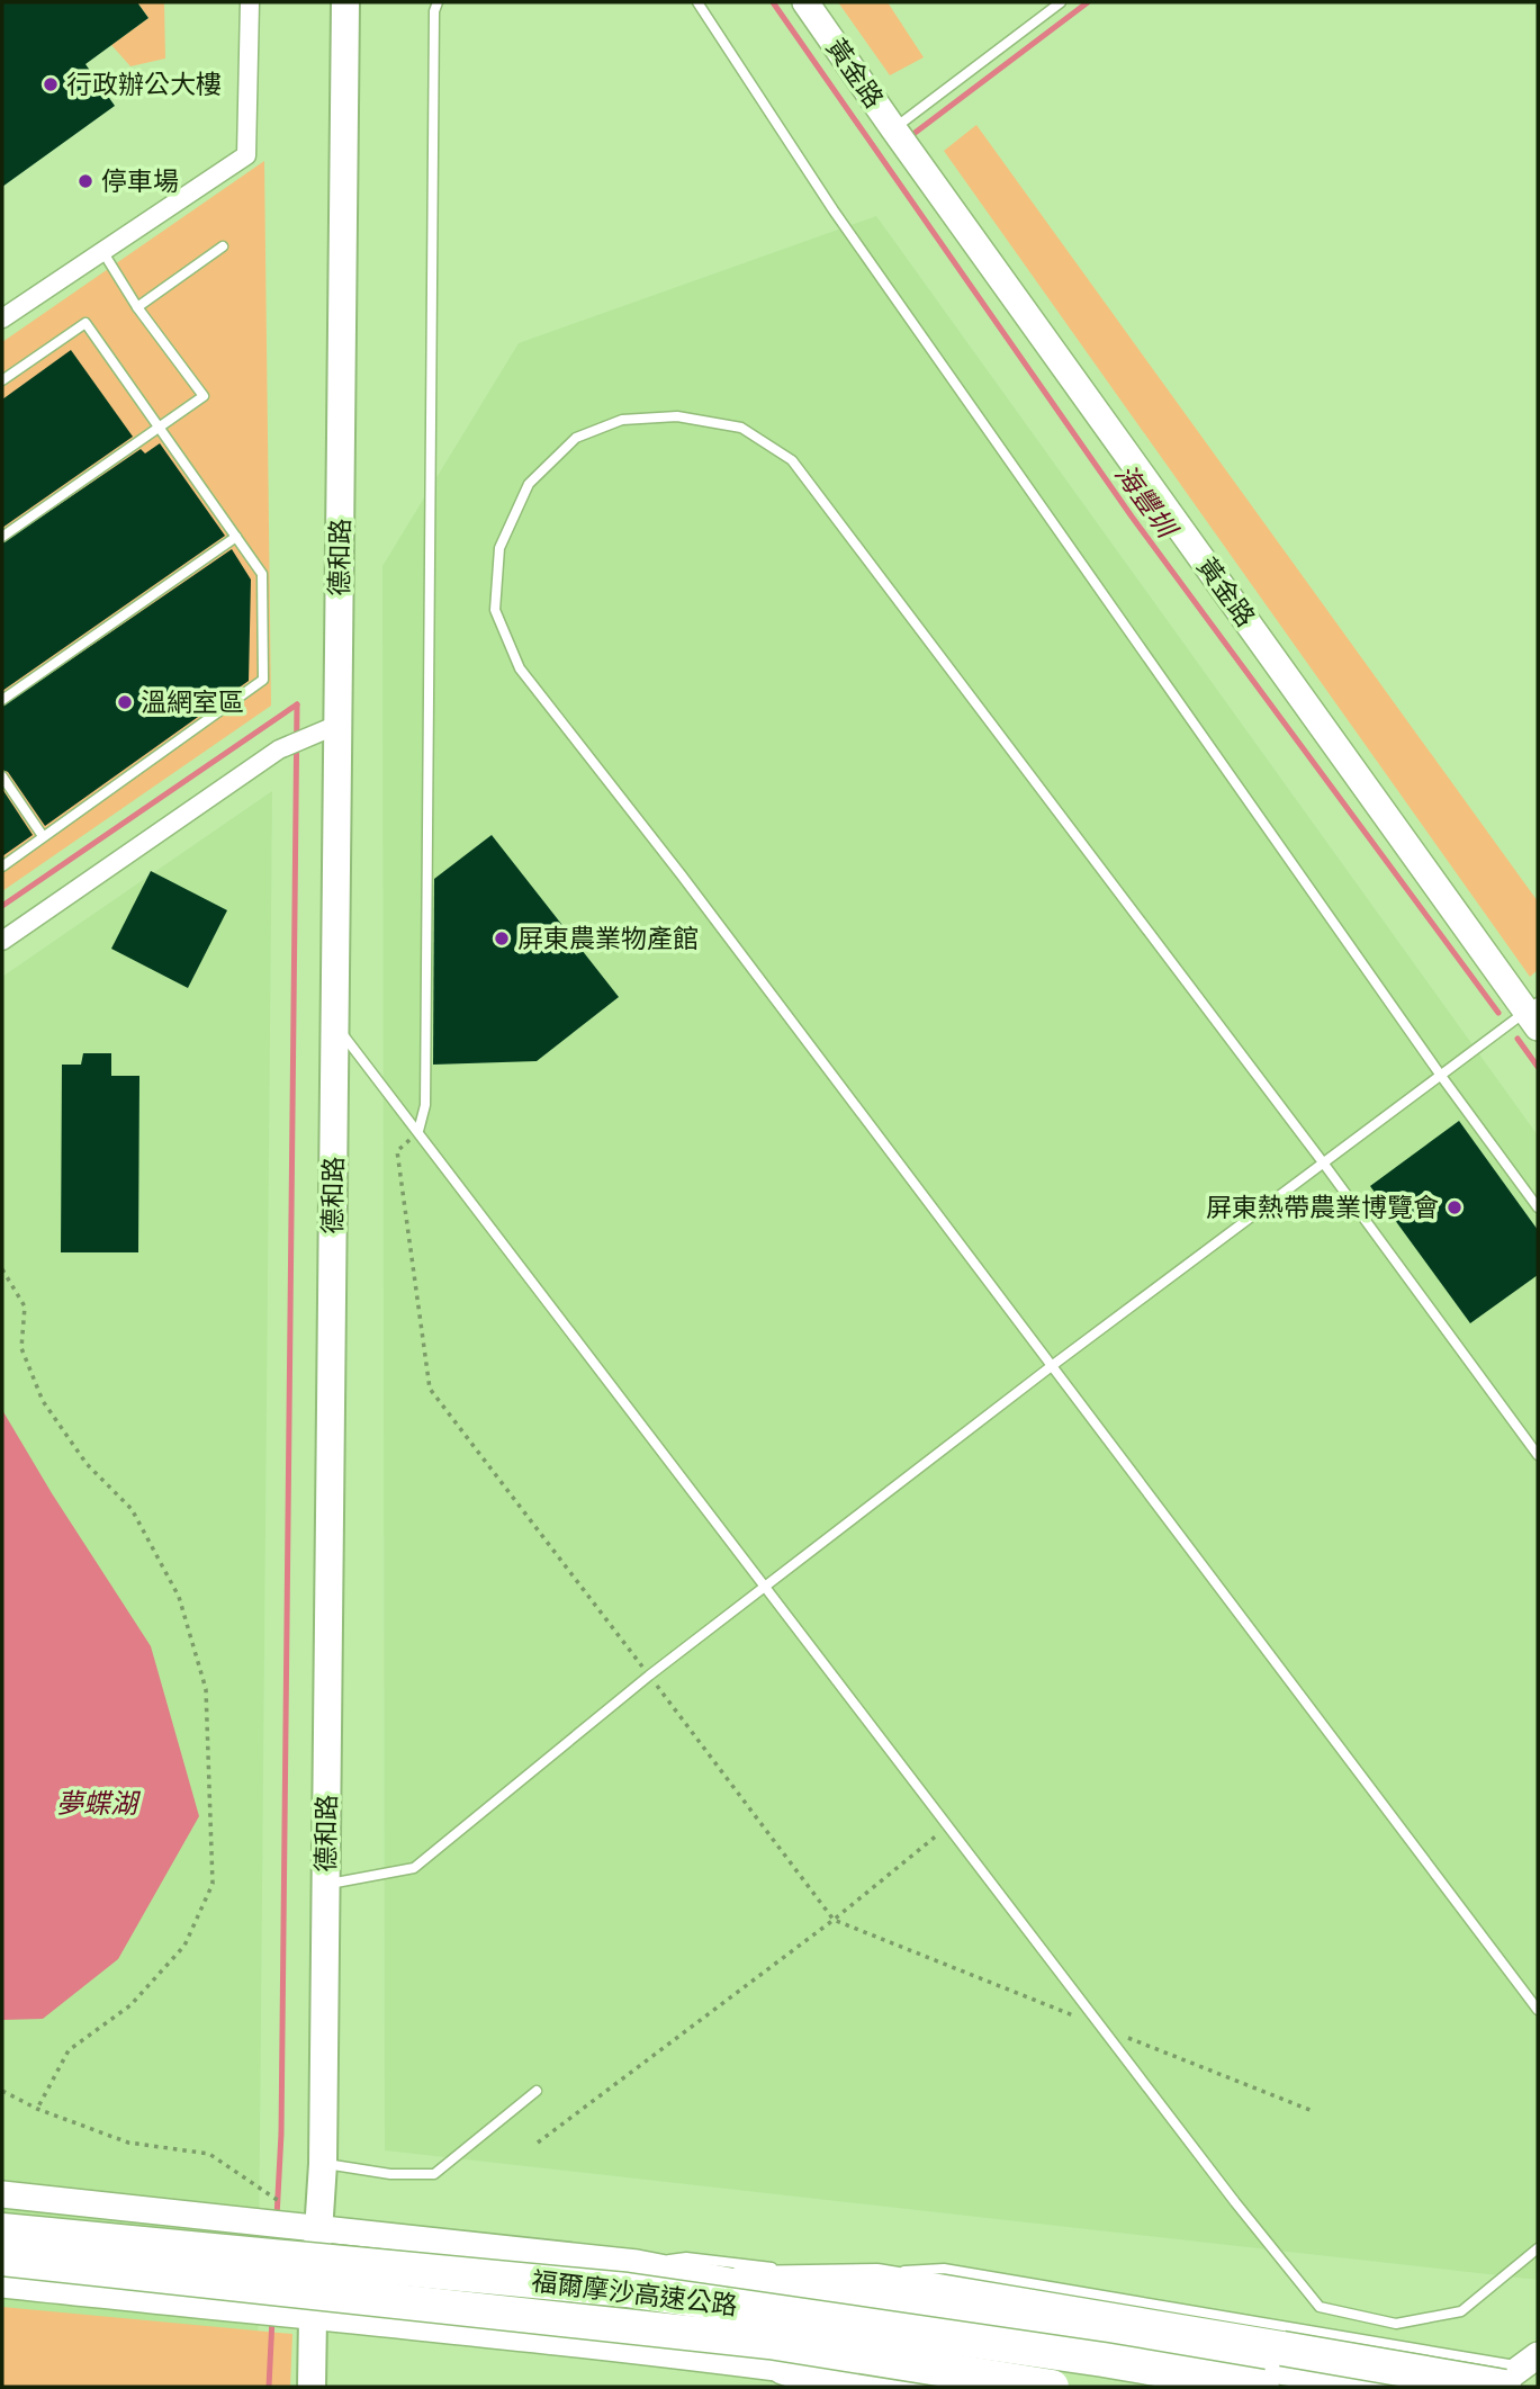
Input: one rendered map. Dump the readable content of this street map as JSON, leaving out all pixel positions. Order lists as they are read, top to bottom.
{
  "streets": {
    "highway": ["福爾摩沙高速公路"],
    "main road": ["黃金路", "德和路"]
  },
  "water": ["海豐圳", "夢蝶湖"],
  "places": [
    "行政辦公大樓",
    "停車場",
    "溫網室區",
    "屏東農業物產館",
    "屏東熱帶農業博覽會"
  ]
}
